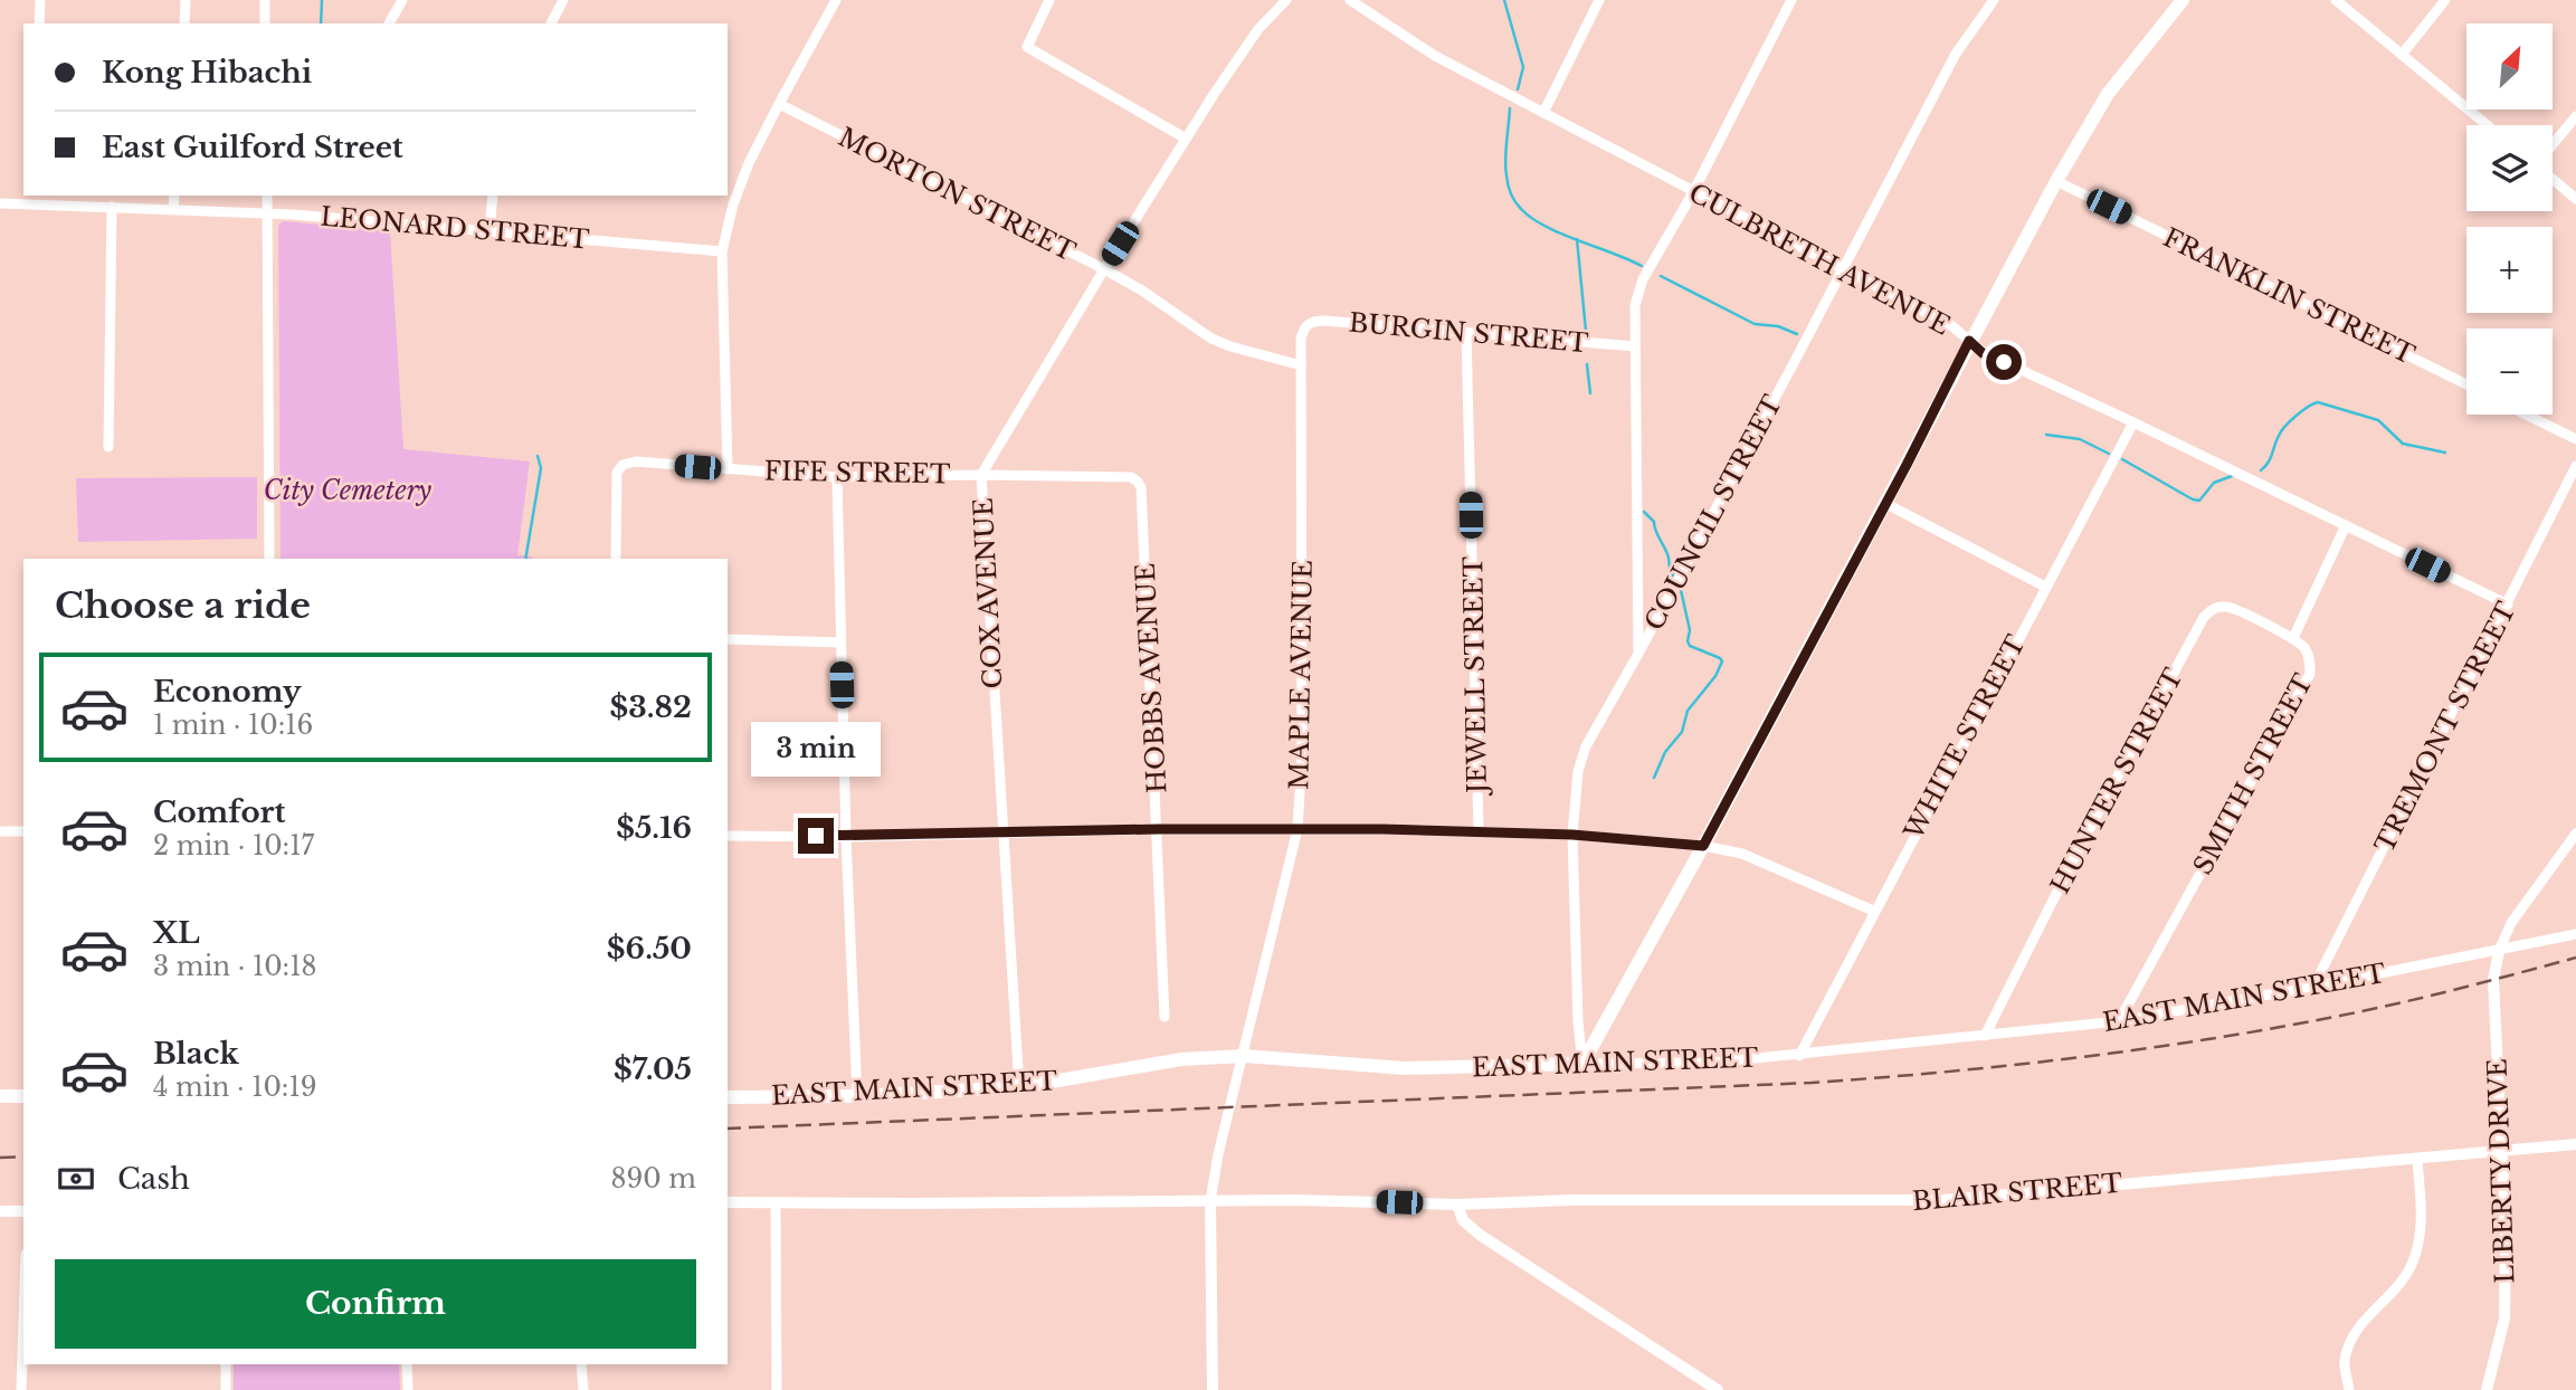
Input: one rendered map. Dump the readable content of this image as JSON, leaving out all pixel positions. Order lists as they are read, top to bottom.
{
  "streets": {
    "main road": ["EAST MAIN STREET"],
    "street": [
      "MORTON STREET",
      "LEONARD STREET",
      "CULBRETH AVENUE",
      "FRANKLIN STREET",
      "BURGIN STREET",
      "FIFE STREET",
      "COUNCIL STREET",
      "COX AVENUE",
      "MAPLE AVENUE",
      "JEWELL STREET",
      "HOBBS AVENUE",
      "TREMONT STREET",
      "WHITE STREET",
      "SMITH STREET",
      "HUNTER STREET",
      "LIBERTY DRIVE",
      "BLAIR STREET"
    ]
  },
  "crossings": [
    ["MORTON STREET", "COX AVENUE"],
    ["MORTON STREET", "MAPLE AVENUE"],
    ["CULBRETH AVENUE", "COUNCIL STREET"],
    ["CULBRETH AVENUE", "TREMONT STREET"],
    ["CULBRETH AVENUE", "WHITE STREET"],
    ["CULBRETH AVENUE", "SMITH STREET"],
    ["BURGIN STREET", "MAPLE AVENUE"],
    ["BURGIN STREET", "JEWELL STREET"],
    ["FIFE STREET", "COX AVENUE"],
    ["FIFE STREET", "HOBBS AVENUE"],
    ["COUNCIL STREET", "EAST MAIN STREET"],
    ["COX AVENUE", "EAST MAIN STREET"],
    ["MAPLE AVENUE", "EAST MAIN STREET"],
    ["TREMONT STREET", "EAST MAIN STREET"],
    ["WHITE STREET", "EAST MAIN STREET"],
    ["SMITH STREET", "HUNTER STREET"],
    ["SMITH STREET", "EAST MAIN STREET"],
    ["HUNTER STREET", "EAST MAIN STREET"],
    ["EAST MAIN STREET", "LIBERTY DRIVE"],
    ["LIBERTY DRIVE", "BLAIR STREET"]
  ],
  "parks": ["City Cemetery"],
  "north": "top right",
  "page": {
    "map_buttons": ["+", "−"],
    "banner": ["Kong Hibachi", "East Guilford Street"],
    "heading": "Choose a ride",
    "list": [
      {
        "name": "Economy",
        "note": "1 min · 10:16",
        "value": "$3.82"
      },
      {
        "name": "Comfort",
        "note": "2 min · 10:17",
        "value": "$5.16"
      },
      {
        "name": "XL",
        "note": "3 min · 10:18",
        "value": "$6.50"
      },
      {
        "name": "Black",
        "note": "4 min · 10:19",
        "value": "$7.05"
      }
    ],
    "bubble": "3 min",
    "pay": ["Cash", "890 m"],
    "buttons": "Confirm"
  }
}
